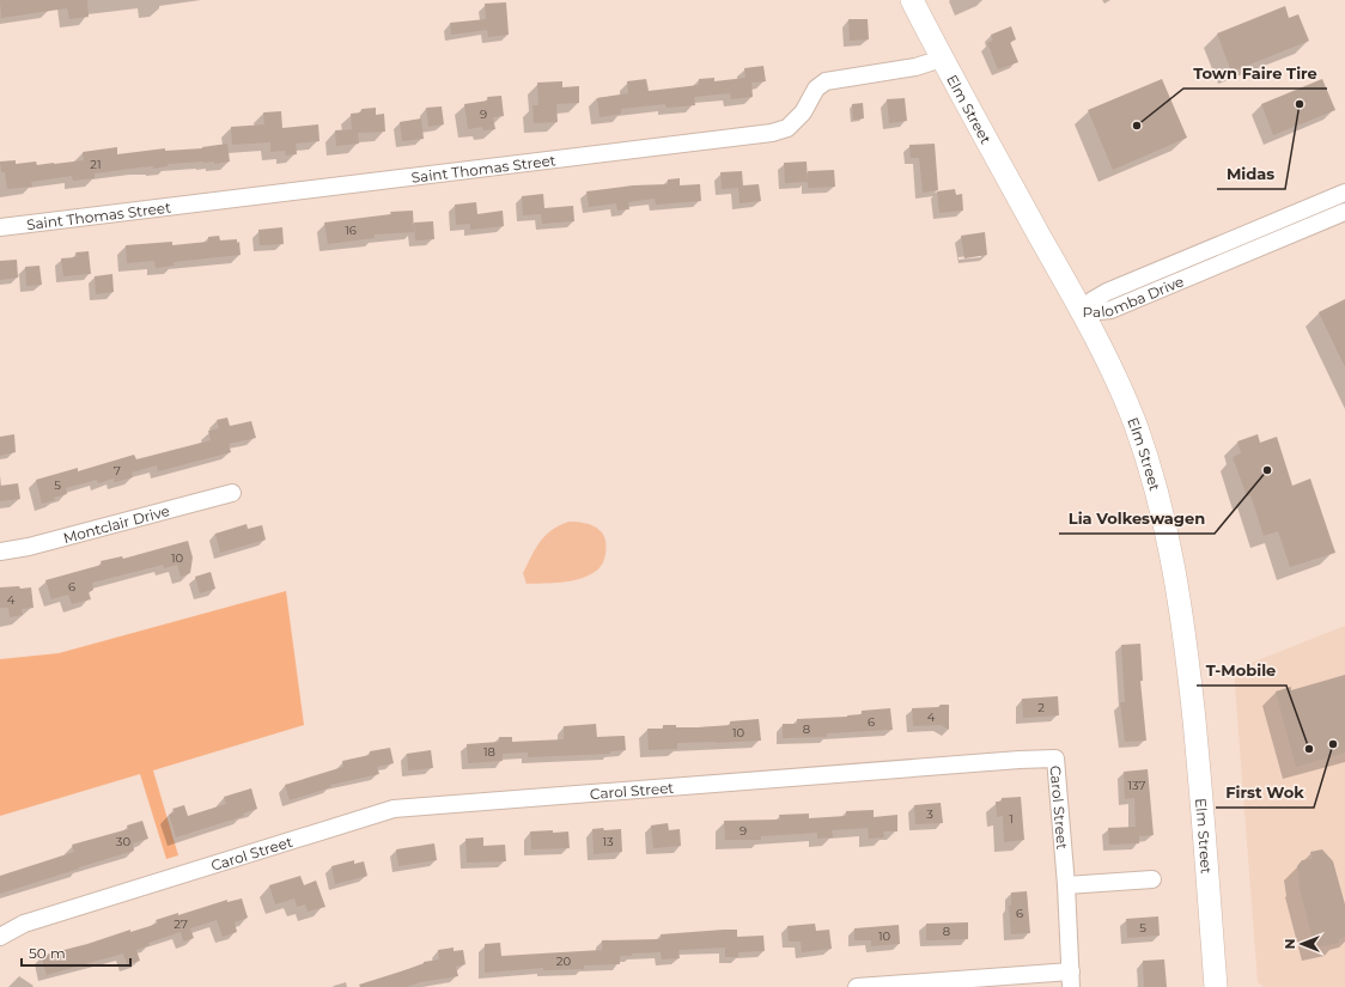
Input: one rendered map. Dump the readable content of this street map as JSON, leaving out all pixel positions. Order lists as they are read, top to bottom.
{
  "streets": {
    "main road": ["Elm Street"],
    "street": [
      "Saint Thomas Street",
      "Palomba Drive",
      "Montclair Drive",
      "Carol Street"
    ]
  },
  "crossings": [
    ["Elm Street", "Saint Thomas Street"],
    ["Elm Street", "Palomba Drive"]
  ],
  "places": [
    "Midas",
    "Town Faire Tire",
    "Lia Volkeswagen",
    "First Wok",
    "T-Mobile"
  ],
  "house_numbers": [
    "9",
    "21",
    "16",
    "7",
    "5",
    "10",
    "6",
    "4",
    "2",
    "4",
    "6",
    "8",
    "10",
    "18",
    "137",
    "3",
    "1",
    "9",
    "30",
    "13",
    "6",
    "27",
    "5",
    "8",
    "10",
    "20"
  ],
  "scale_bar": "50 m",
  "north": "left"
}
